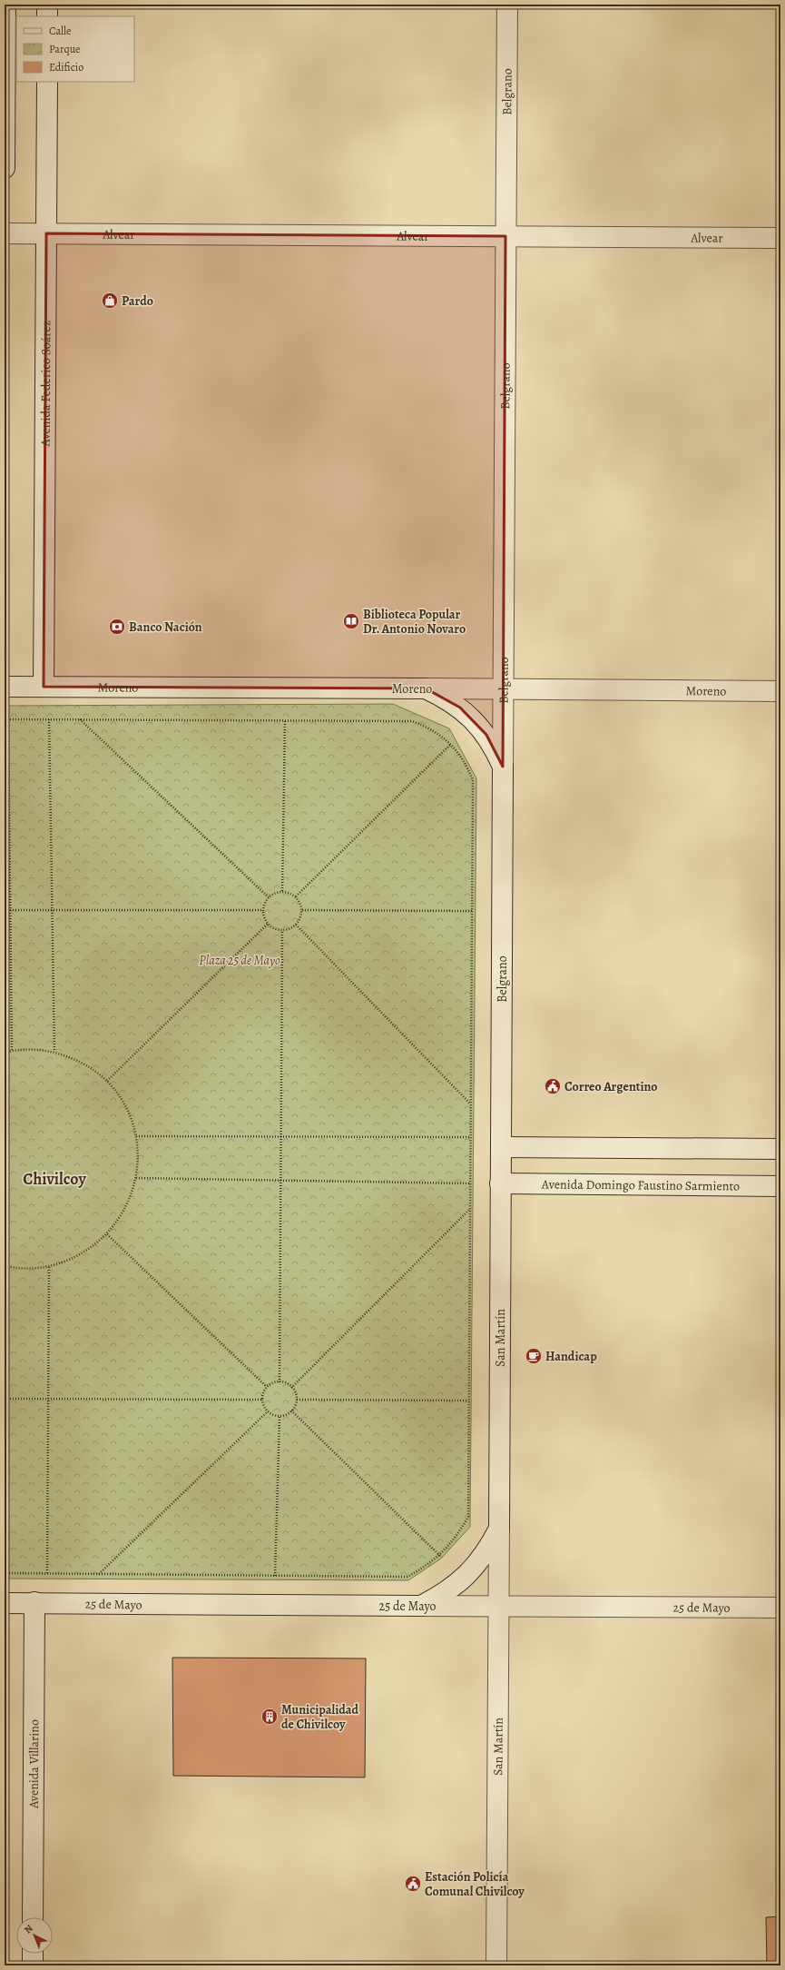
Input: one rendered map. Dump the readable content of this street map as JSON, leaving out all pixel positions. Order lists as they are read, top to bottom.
{
  "streets": {
    "main road": [
      "Belgrano",
      "Alvear",
      "Avenida Federico Soárez",
      "Moreno",
      "Avenida Domingo Faustino Sarmiento",
      "San Martín",
      "25 de Mayo",
      "Avenida Villarino"
    ]
  },
  "crossings": [
    ["Belgrano", "Alvear"],
    ["Belgrano", "Moreno"],
    ["Belgrano", "San Martín"],
    ["Alvear", "Avenida Federico Soárez"],
    ["Avenida Federico Soárez", "Moreno"],
    ["Avenida Domingo Faustino Sarmiento", "San Martín"],
    ["San Martín", "25 de Mayo"],
    ["25 de Mayo", "Avenida Villarino"]
  ],
  "districts": ["Chivilcoy"],
  "parks": ["Plaza 25 de Mayo"],
  "places": {
    "shop": ["Pardo"],
    "library": ["Biblioteca Popular Dr. Antonio Novaro"],
    "bank": ["Banco Nación"],
    "public building": ["Correo Argentino", "Estación Policía Comunal Chivilcoy"],
    "cafe": ["Handicap"],
    "building": ["Municipalidad de Chivilcoy"]
  },
  "legend": ["Calle", "Parque", "Edificio"],
  "north": "top left"
}
